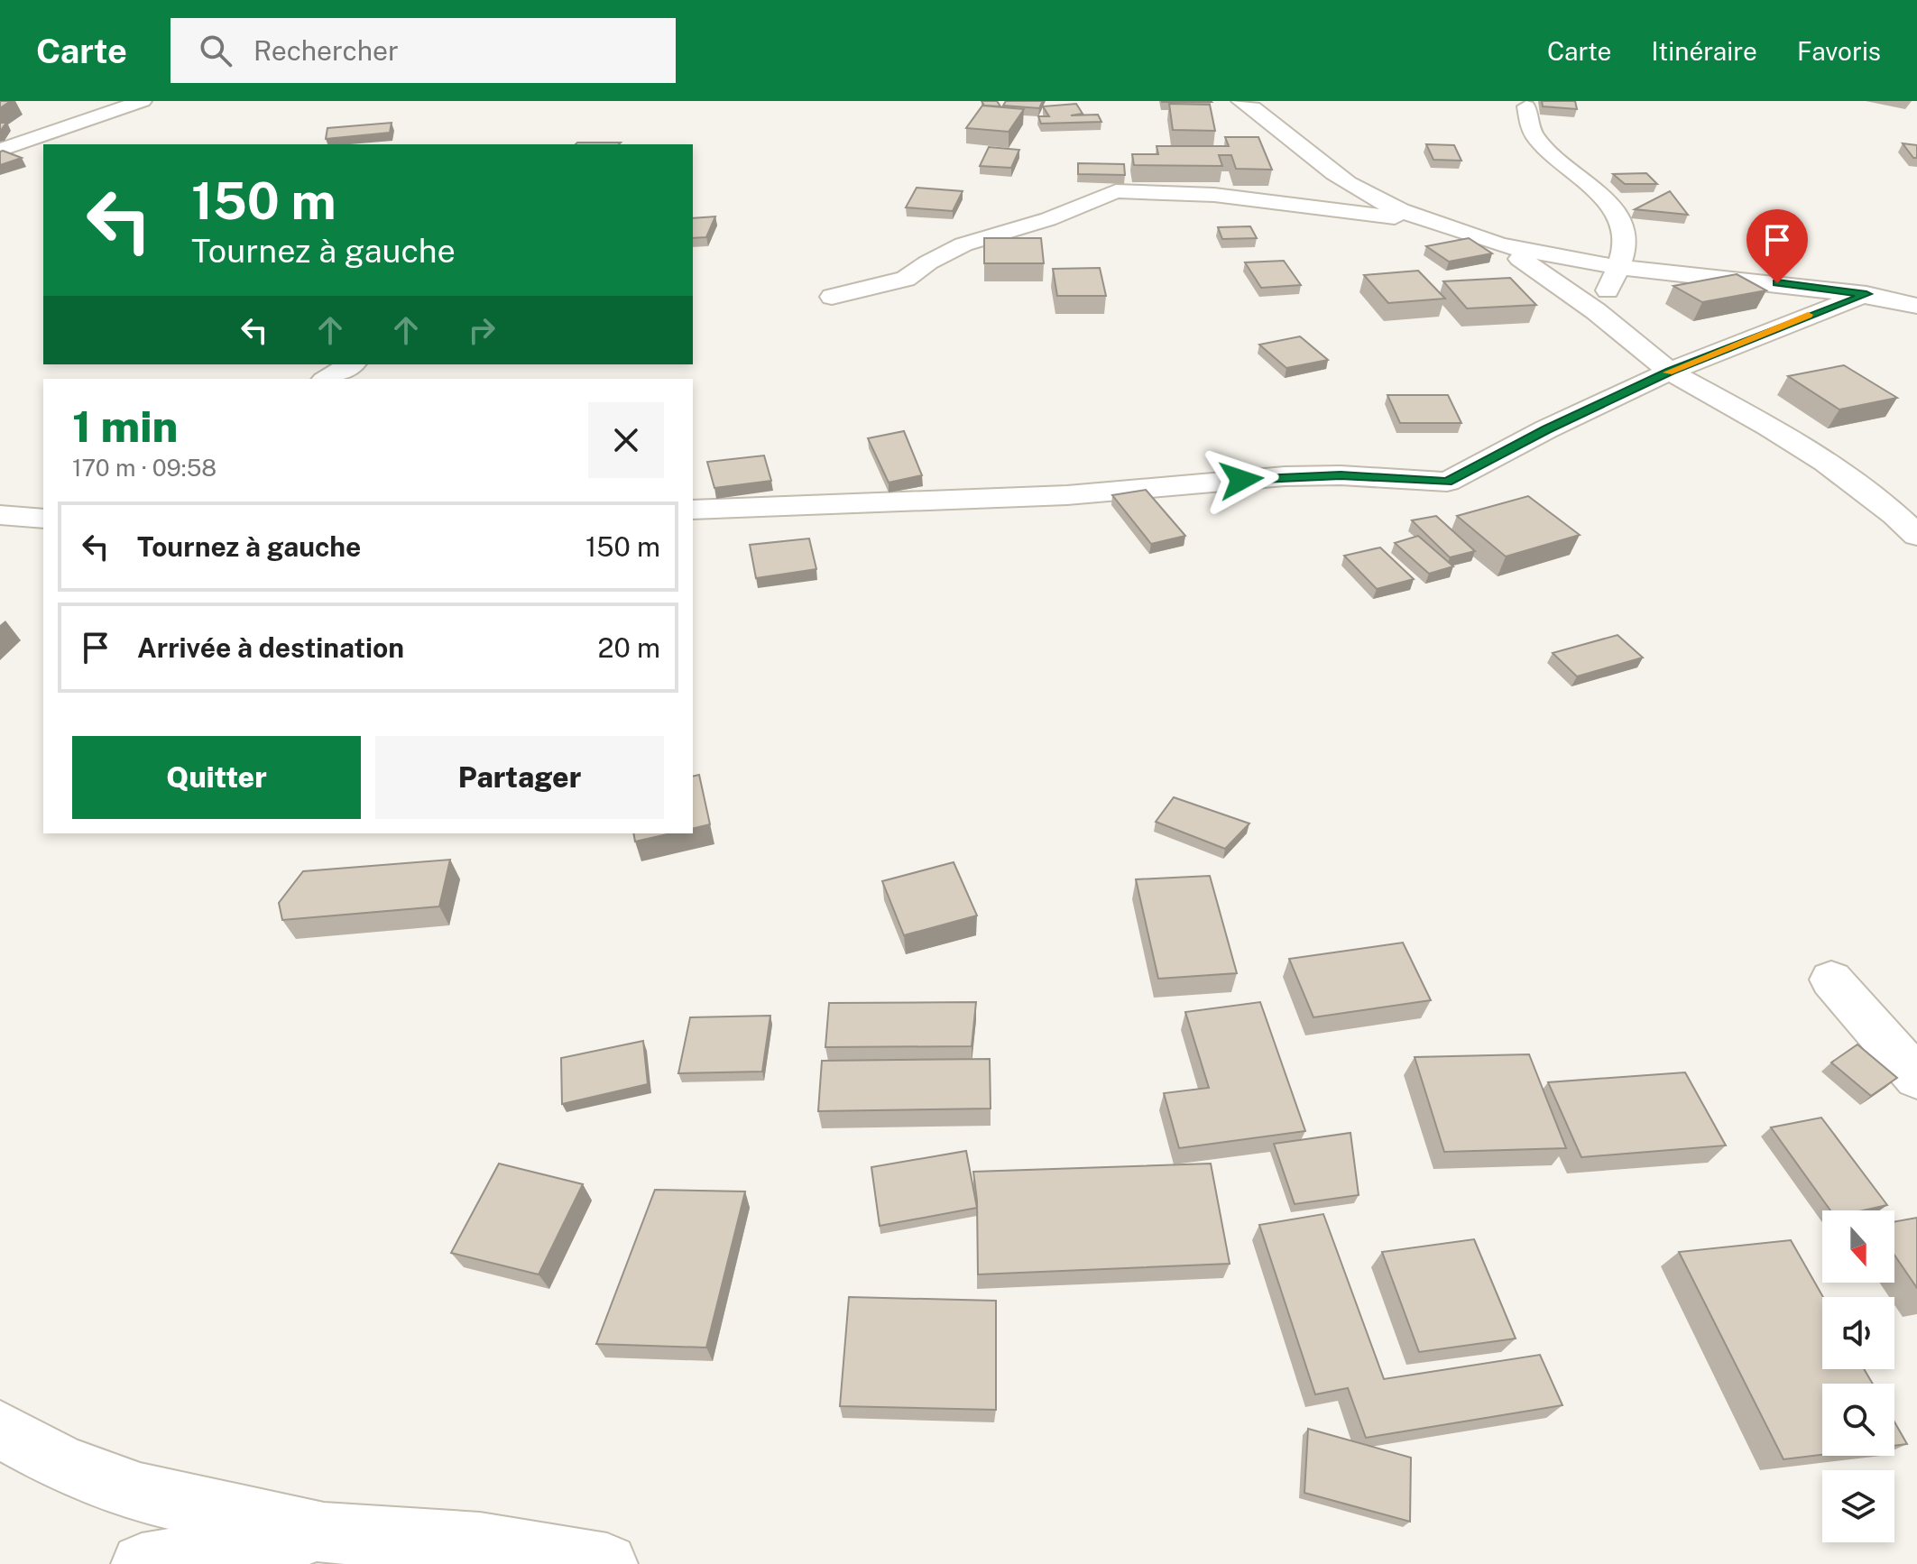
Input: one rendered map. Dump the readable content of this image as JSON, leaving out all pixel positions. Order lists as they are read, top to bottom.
{
  "north": "bottom",
  "page": {
    "header": "Carte",
    "search": "Rechercher",
    "nav": ["Carte", "Itinéraire", "Favoris"],
    "turn": ["150 m", "Tournez à gauche"],
    "heading": ["1 min", "170 m · 09:58"],
    "list": [
      {
        "name": "Tournez à gauche",
        "value": "150 m"
      },
      {
        "name": "Arrivée à destination",
        "value": "20 m"
      }
    ],
    "buttons": ["Quitter", "Partager"]
  }
}
